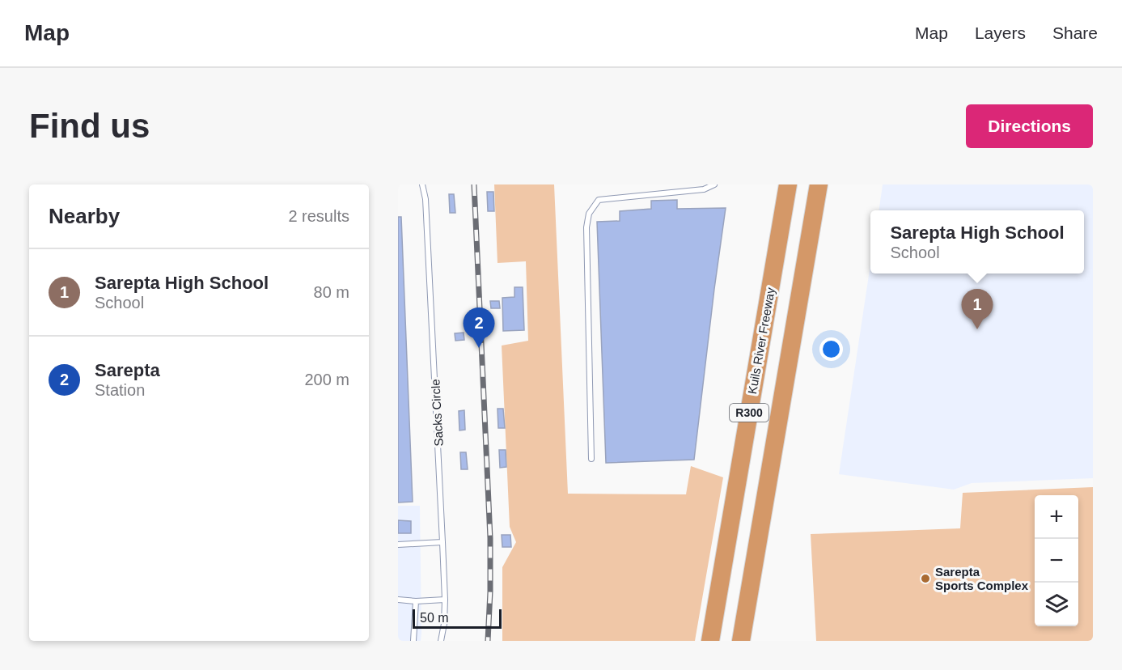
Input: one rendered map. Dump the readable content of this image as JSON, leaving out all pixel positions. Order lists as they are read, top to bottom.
{
  "streets": {
    "highway": ["Kuils River Freeway", "R300"],
    "lane": ["Sacks Circle"]
  },
  "places": ["Sarepta Sports Complex"],
  "scale_bar": "50 m",
  "page": {
    "header": "Map",
    "nav": ["Map", "Layers", "Share"],
    "buttons": "Directions",
    "title": "Find us",
    "heading": ["Nearby", "2 results"],
    "popup": ["Sarepta High School", "School"],
    "list": [
      {
        "mark": "1",
        "name": "Sarepta High School",
        "note": "School",
        "value": "80 m"
      },
      {
        "mark": "2",
        "name": "Sarepta",
        "note": "Station",
        "value": "200 m"
      }
    ],
    "pins": ["1", "2"],
    "map_buttons": ["+", "−"],
    "scale": "50 m"
  }
}
